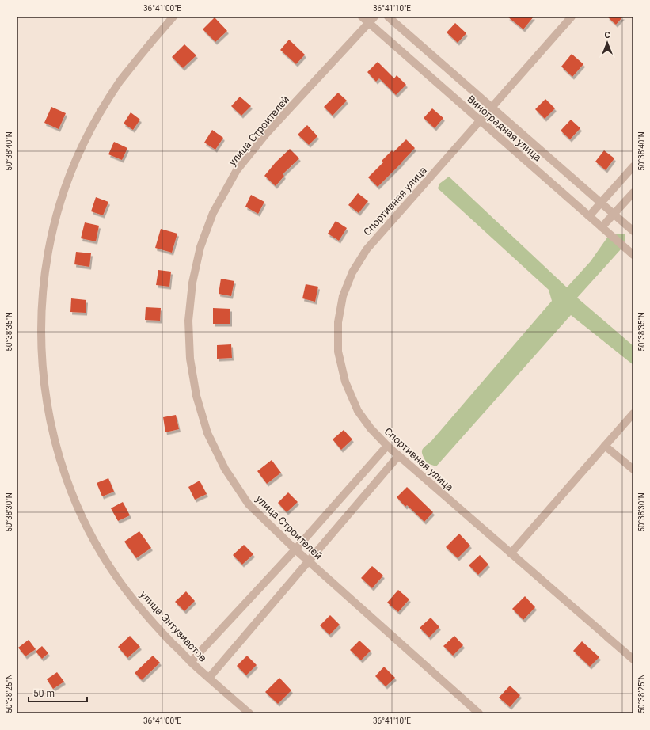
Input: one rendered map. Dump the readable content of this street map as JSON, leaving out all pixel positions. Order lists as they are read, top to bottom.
{
  "streets": {
    "street": [
      "Виноградная улица",
      "улица Строителей",
      "Спортивная улица",
      "улица Энтузиастов"
    ]
  },
  "crossings": [
    ["Виноградная улица", "улица Строителей"],
    ["Виноградная улица", "Спортивная улица"]
  ],
  "scale_bar": "50 m",
  "north": "top",
  "coordinates": [
    "36°41'00\"E",
    "36°41'10\"E",
    "50°38'40\"N",
    "50°38'35\"N",
    "50°38'30\"N",
    "50°38'25\"N"
  ]
}
